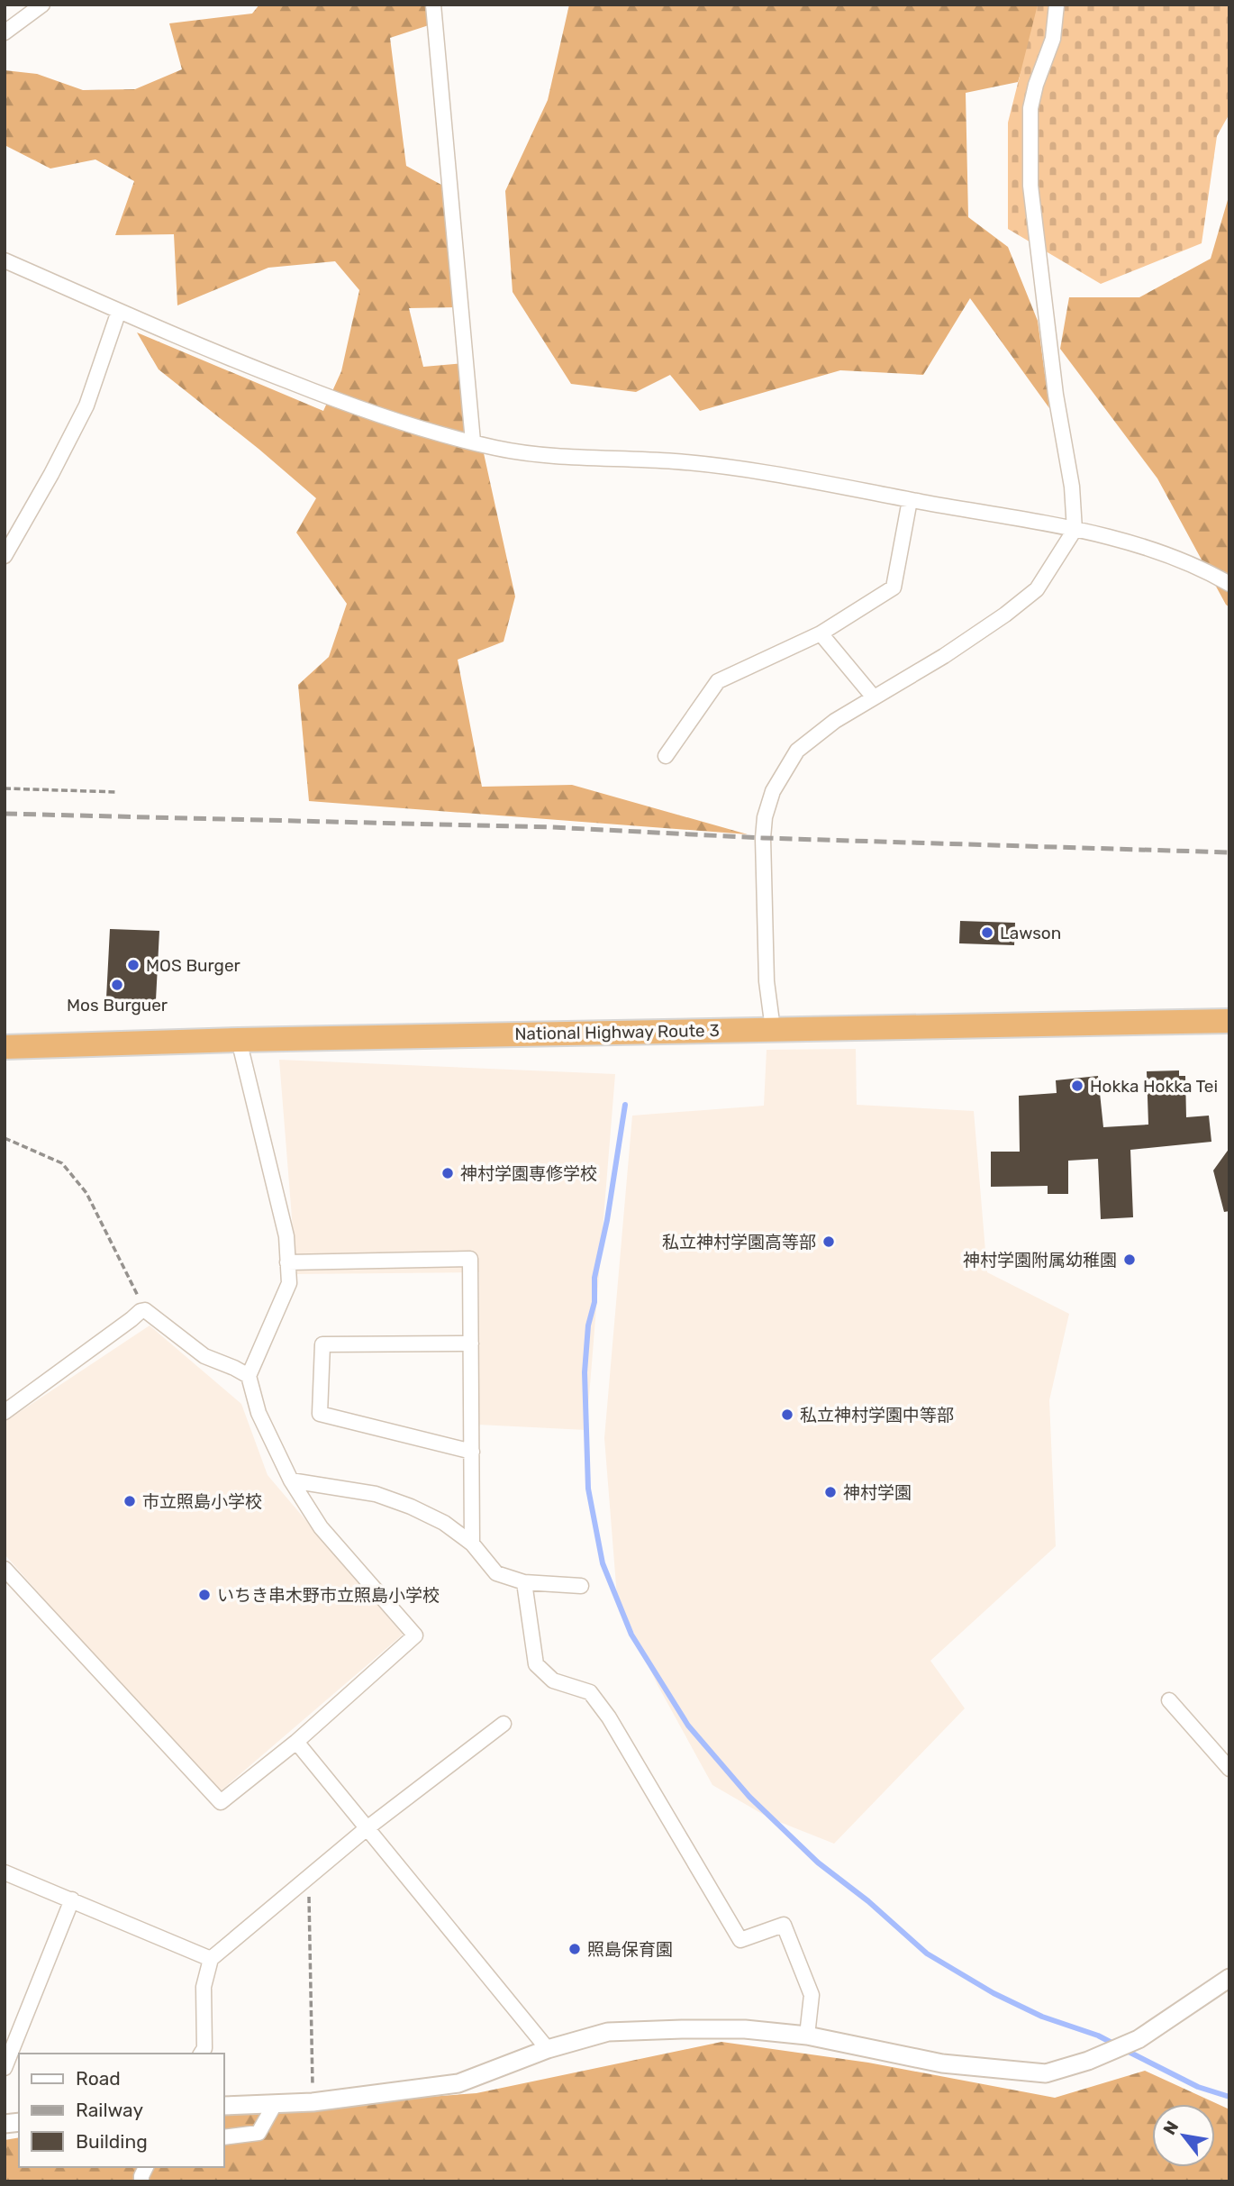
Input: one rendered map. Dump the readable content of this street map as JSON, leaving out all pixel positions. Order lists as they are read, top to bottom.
{
  "streets": {
    "highway": ["National Highway Route 3"]
  },
  "places": [
    "Lawson",
    "MOS Burger",
    "Mos Burguer",
    "Hokka Hokka Tei",
    "神村学園専修学校",
    "私立神村学園高等部",
    "神村学園附属幼稚園",
    "私立神村学園中等部",
    "神村学園",
    "市立照島小学校",
    "いちき串木野市立照島小学校",
    "照島保育園"
  ],
  "legend": ["Road", "Railway", "Building"],
  "north": "top left"
}
